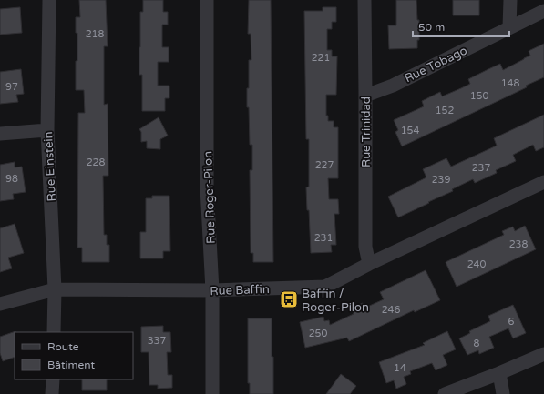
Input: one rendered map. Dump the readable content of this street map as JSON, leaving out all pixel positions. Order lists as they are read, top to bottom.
{
  "streets": {
    "street": [
      "Rue Tobago",
      "Rue Trinidad",
      "Rue Einstein",
      "Rue Roger-Pilon",
      "Rue Baffin"
    ]
  },
  "crossings": [
    ["Rue Tobago", "Rue Trinidad"],
    ["Rue Trinidad", "Rue Baffin"],
    ["Rue Einstein", "Rue Baffin"],
    ["Rue Roger-Pilon", "Rue Baffin"]
  ],
  "places": {
    "bus stop": ["Baffin / Roger-Pilon"]
  },
  "house_numbers": [
    "218",
    "221",
    "148",
    "97",
    "150",
    "152",
    "154",
    "228",
    "227",
    "237",
    "98",
    "239",
    "231",
    "238",
    "240",
    "246",
    "6",
    "250",
    "337",
    "8",
    "14"
  ],
  "legend": ["Route", "Bâtiment"],
  "scale_bar": "50 m"
}
